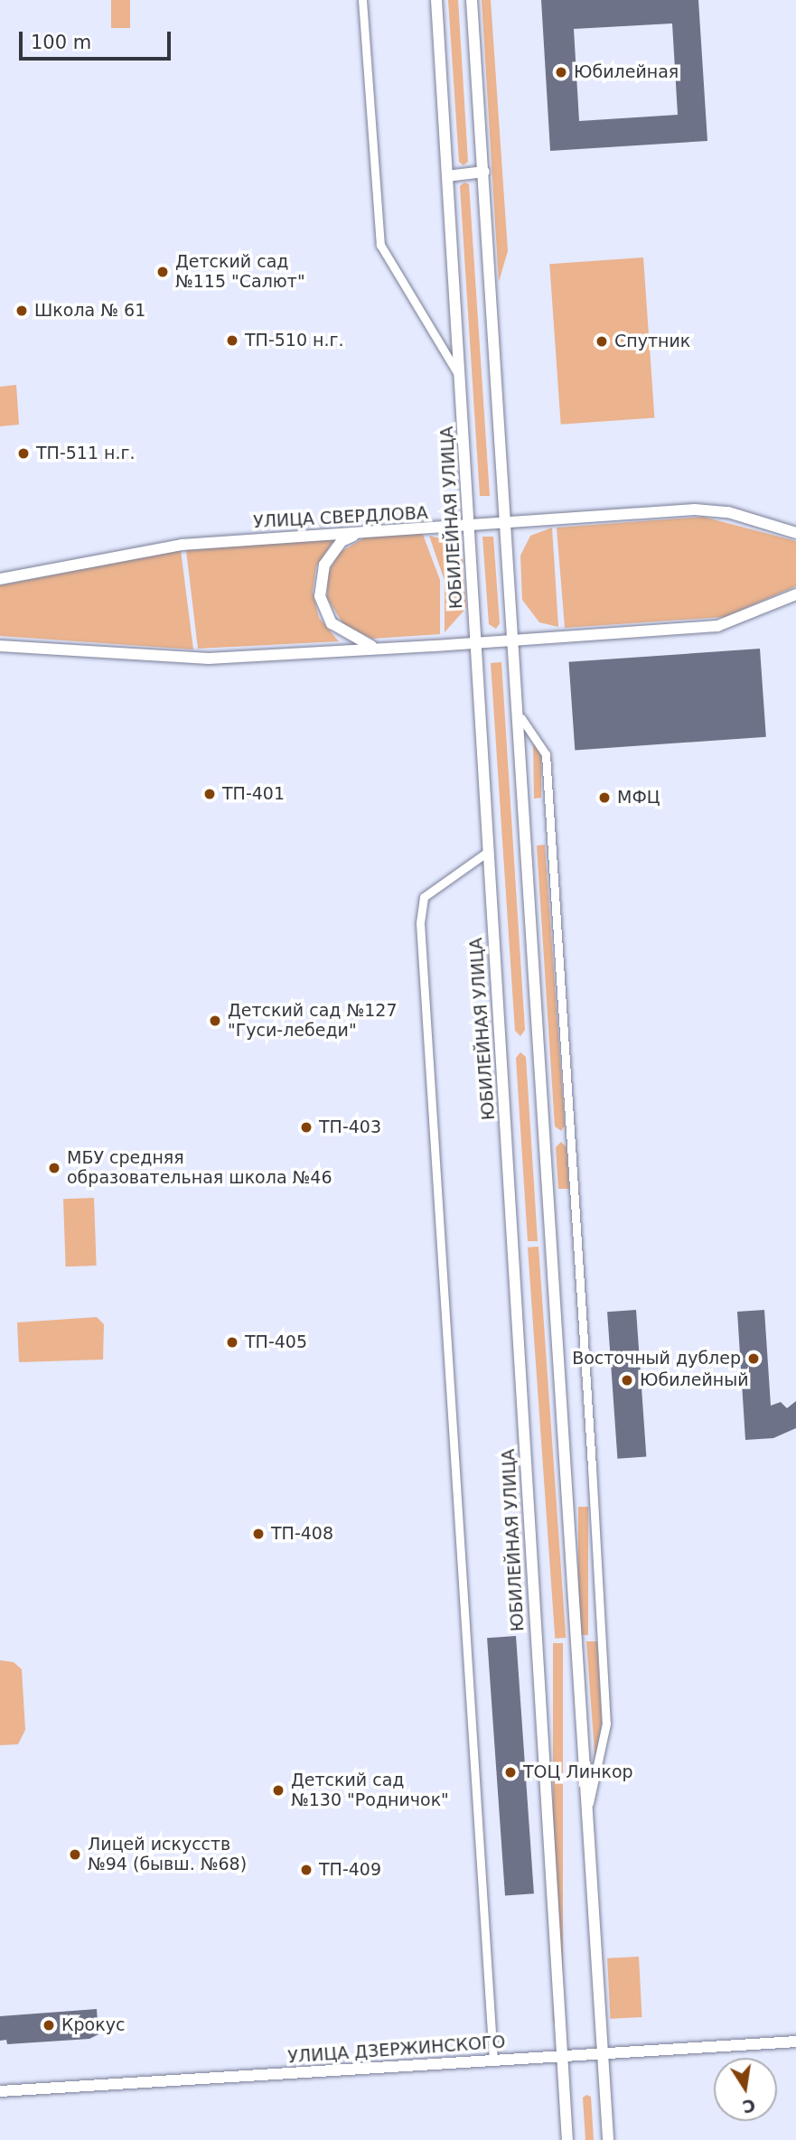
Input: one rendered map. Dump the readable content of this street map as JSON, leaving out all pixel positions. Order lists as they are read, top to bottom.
{
  "streets": {
    "main road": ["УЛИЦА СВЕРДЛОВА", "ЮБИЛЕЙНАЯ УЛИЦА", "УЛИЦА ДЗЕРЖИНСКОГО"]
  },
  "crossings": [
    ["УЛИЦА СВЕРДЛОВА", "ЮБИЛЕЙНАЯ УЛИЦА"],
    ["ЮБИЛЕЙНАЯ УЛИЦА", "УЛИЦА ДЗЕРЖИНСКОГО"]
  ],
  "places": [
    "Юбилейная",
    "Детский сад №115 \"Салют\"",
    "Школа № 61",
    "ТП-510 н.г.",
    "Спутник",
    "ТП-511 н.г.",
    "ТП-401",
    "МФЦ",
    "Детский сад №127 \"Гуси-лебеди\"",
    "ТП-403",
    "МБУ средняя образовательная школа №46",
    "ТП-405",
    "Восточный дублер",
    "Юбилейный",
    "ТП-408",
    "ТОЦ Линкор",
    "Детский сад №130 \"Родничок\"",
    "Лицей искусств №94 (бывш. №68)",
    "ТП-409",
    "Крокус"
  ],
  "scale_bar": "100 m",
  "north": "bottom"
}
